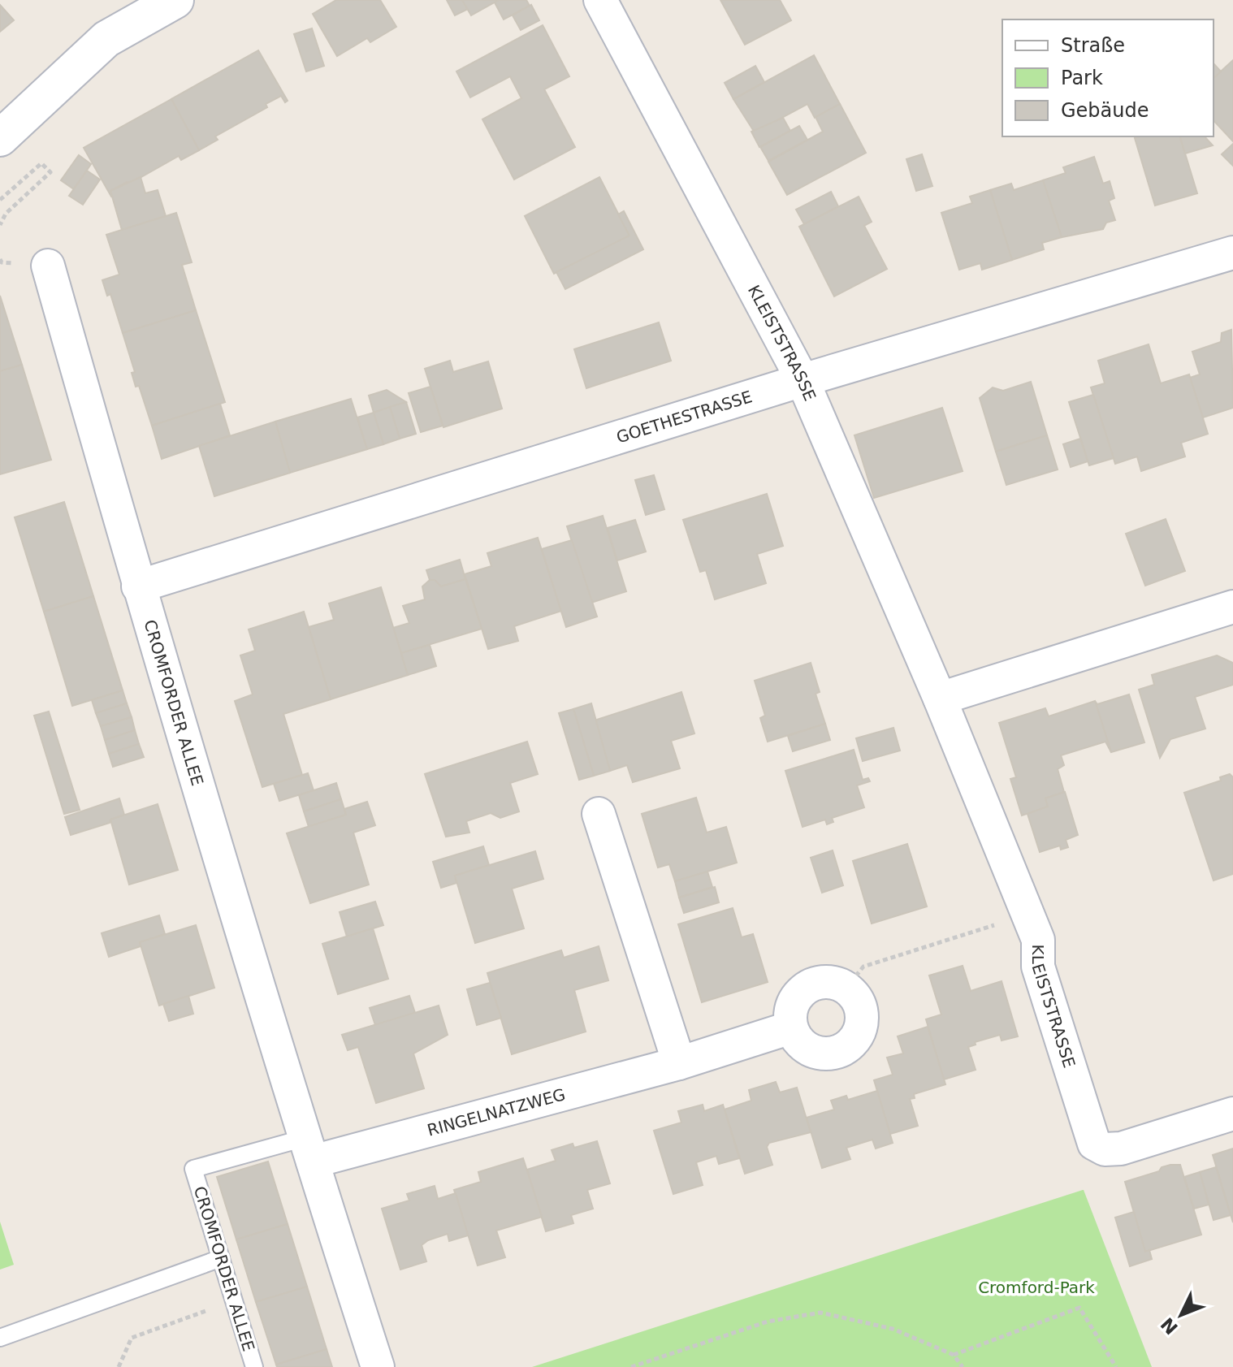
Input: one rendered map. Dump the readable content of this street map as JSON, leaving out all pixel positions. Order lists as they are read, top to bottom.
{
  "streets": {
    "street": [
      "KLEISTSTRASSE",
      "GOETHESTRASSE",
      "CROMFORDER ALLEE",
      "RINGELNATZWEG"
    ]
  },
  "crossings": [
    ["KLEISTSTRASSE", "GOETHESTRASSE"],
    ["GOETHESTRASSE", "CROMFORDER ALLEE"],
    ["CROMFORDER ALLEE", "RINGELNATZWEG"]
  ],
  "parks": ["Cromford-Park"],
  "legend": ["Straße", "Park", "Gebäude"],
  "north": "bottom left"
}
